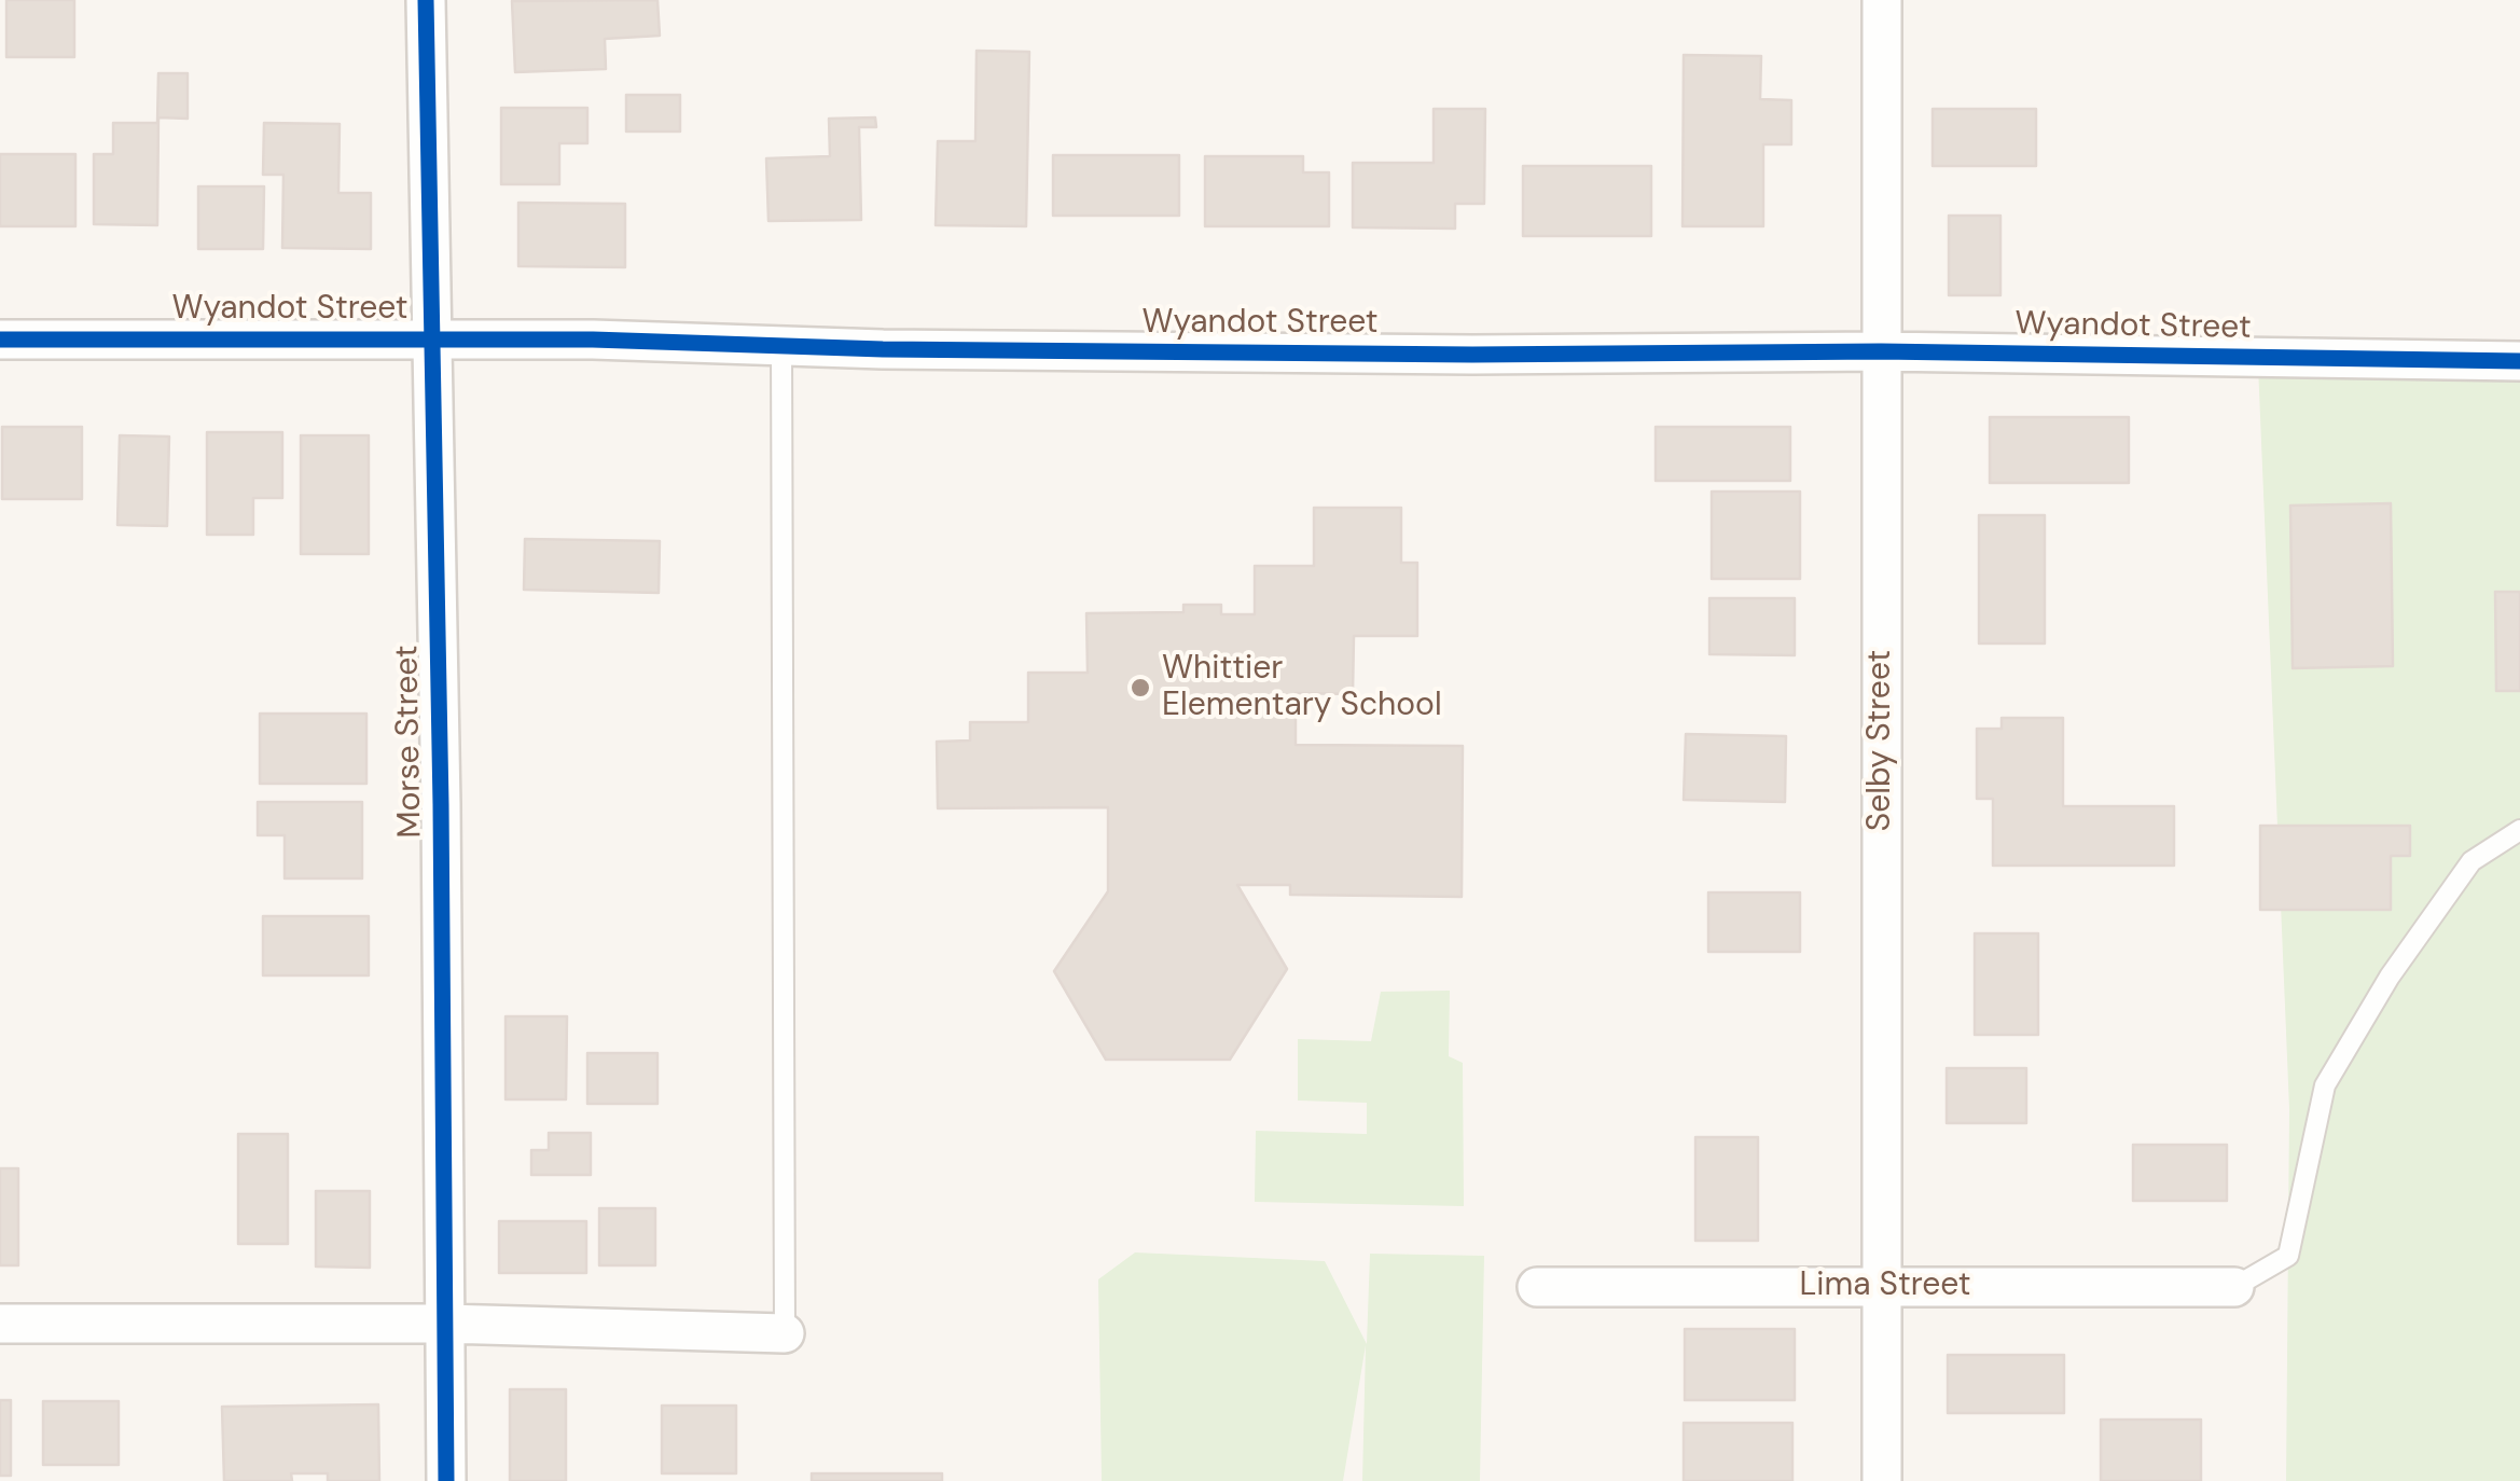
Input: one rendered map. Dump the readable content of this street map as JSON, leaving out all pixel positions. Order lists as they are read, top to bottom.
{
  "streets": {
    "street": [
      "Wyandot Street",
      "Selby Street",
      "Morse Street",
      "Lima Street"
    ]
  },
  "crossings": [
    ["Wyandot Street", "Selby Street"],
    ["Wyandot Street", "Morse Street"],
    ["Selby Street", "Lima Street"]
  ],
  "places": ["Whittier Elementary School"]
}
